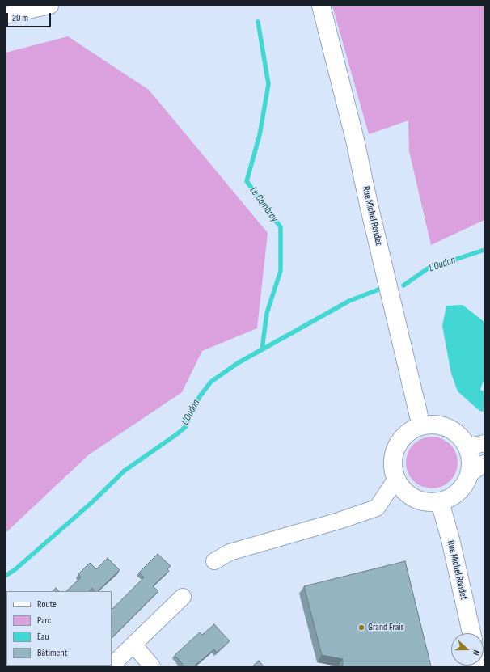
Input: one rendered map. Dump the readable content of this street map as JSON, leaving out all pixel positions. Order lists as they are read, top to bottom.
{
  "streets": {
    "street": ["Rue Michel Rondet"]
  },
  "water": ["Le Combray", "L'Oudan"],
  "places": ["Grand Frais"],
  "legend": [
    "Route",
    "Parc",
    "Eau",
    "Bâtiment"
  ],
  "scale_bar": "20 m",
  "north": "right"
}
